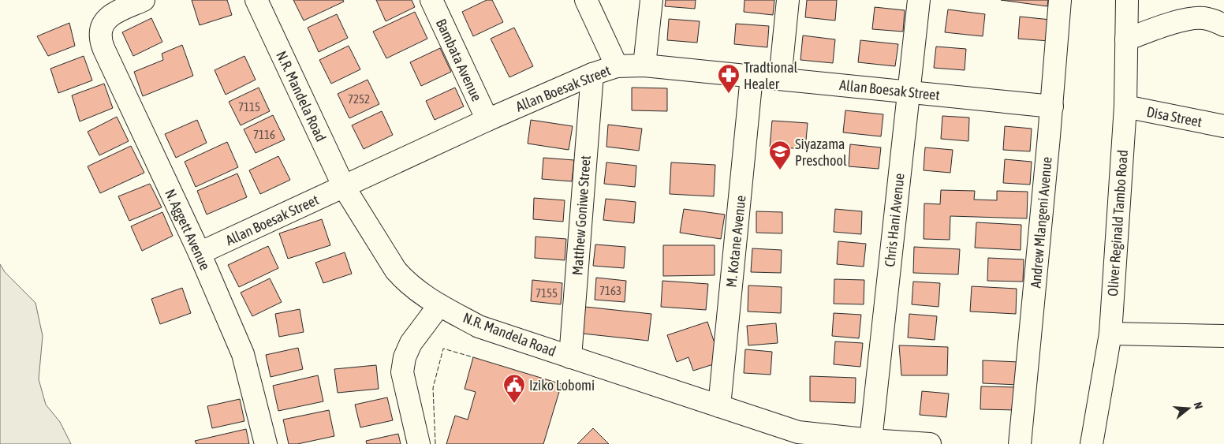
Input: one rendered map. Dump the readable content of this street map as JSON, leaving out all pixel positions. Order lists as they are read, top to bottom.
{
  "streets": {
    "street": [
      "Bambata Avenue",
      "Allan Boesak Street",
      "N.R. Mandela Road",
      "Disa Street",
      "Matthew Goniwe Street",
      "Chris Hani Avenue",
      "Andrew Mlangeni Avenue",
      "Oliver Reginald Tambo Road",
      "N. Aggett Avenue",
      "M. Kotane Avenue"
    ]
  },
  "crossings": [
    ["Bambata Avenue", "Allan Boesak Street"],
    ["Allan Boesak Street", "N.R. Mandela Road"],
    ["Allan Boesak Street", "Matthew Goniwe Street"],
    ["Allan Boesak Street", "Chris Hani Avenue"],
    ["Allan Boesak Street", "Andrew Mlangeni Avenue"],
    ["Allan Boesak Street", "N. Aggett Avenue"],
    ["Allan Boesak Street", "M. Kotane Avenue"],
    ["N.R. Mandela Road", "Matthew Goniwe Street"],
    ["N.R. Mandela Road", "Chris Hani Avenue"],
    ["N.R. Mandela Road", "M. Kotane Avenue"],
    ["Disa Street", "Oliver Reginald Tambo Road"]
  ],
  "places": {
    "pharmacy": ["Tradtional Healer"],
    "school or university": ["Siyazama Preschool"],
    "public building": ["Iziko Lobomi"]
  },
  "house_numbers": [
    "7252",
    "7115",
    "7116",
    "7163",
    "7155"
  ],
  "north": "right"
}
